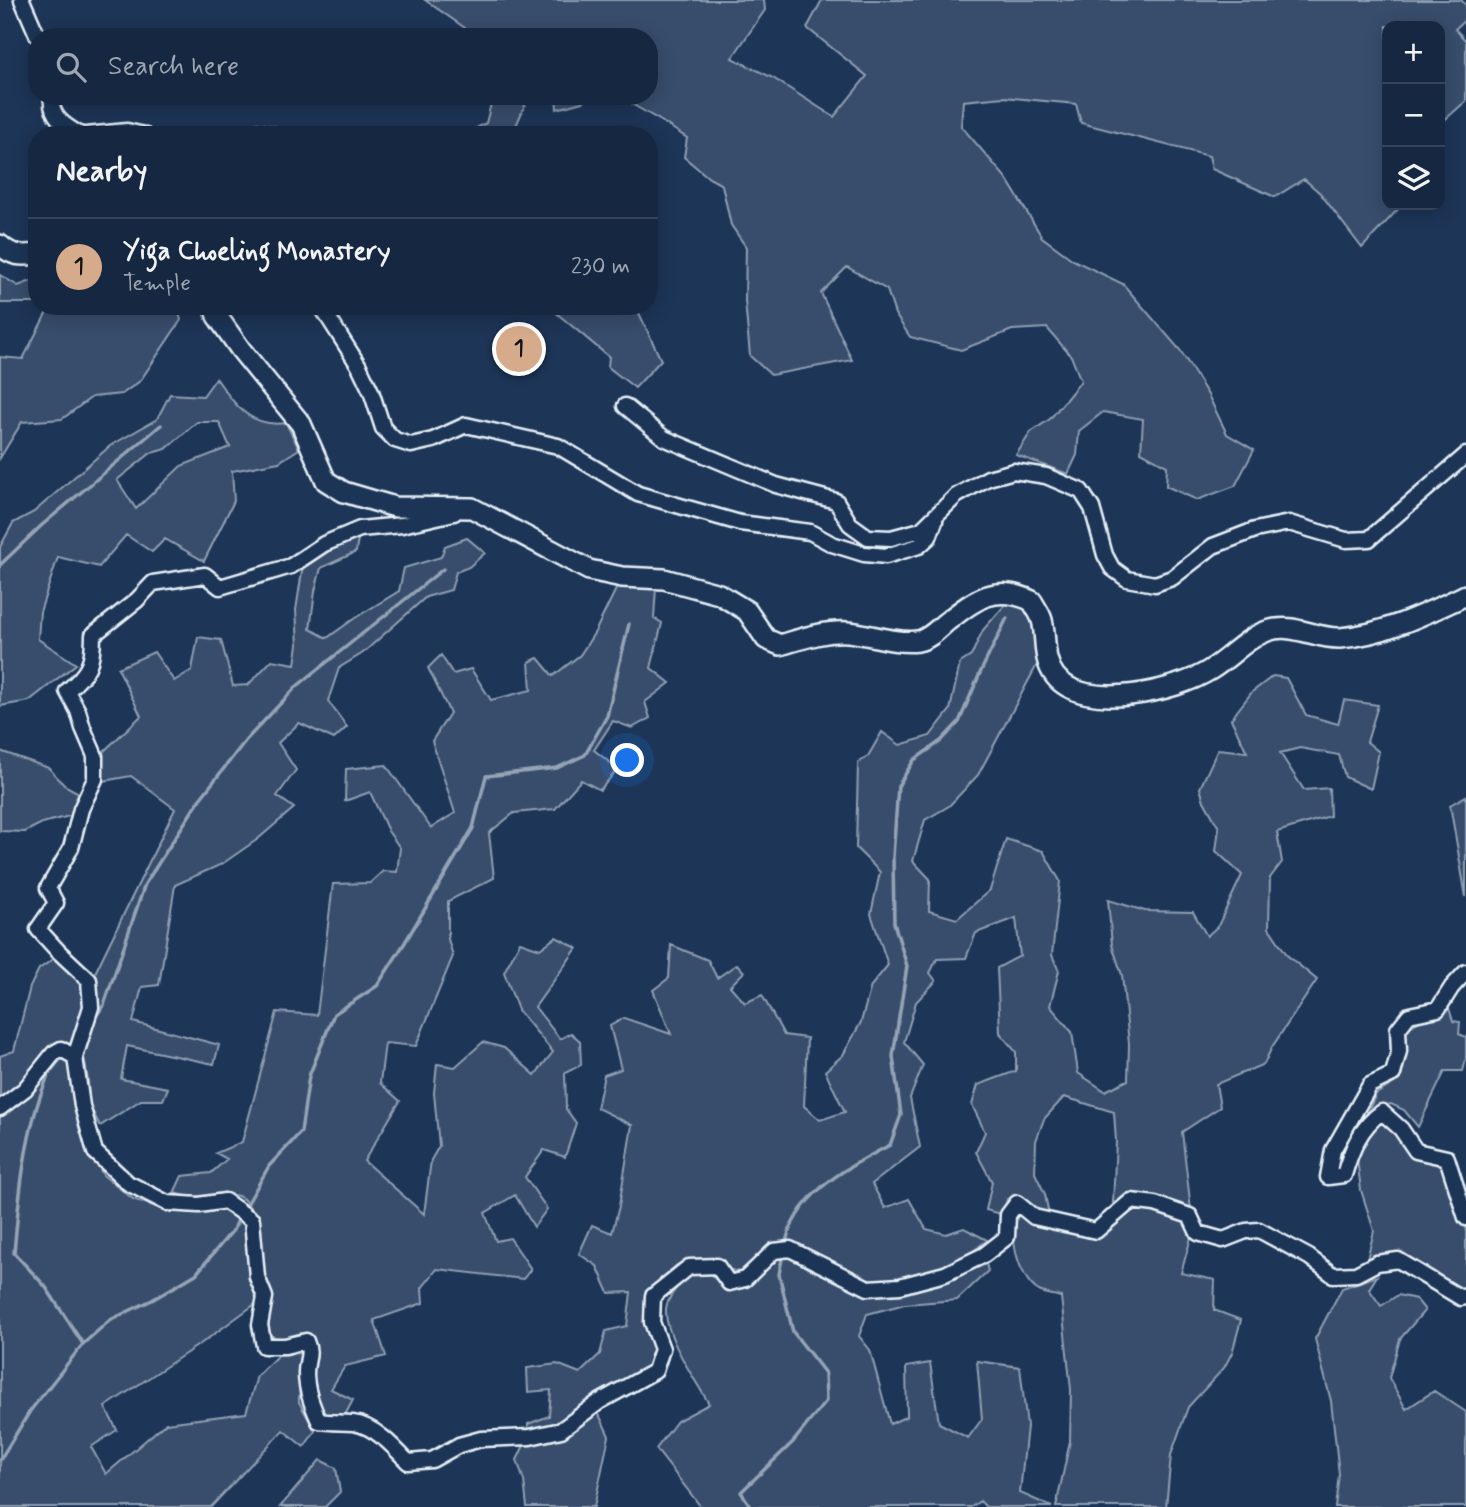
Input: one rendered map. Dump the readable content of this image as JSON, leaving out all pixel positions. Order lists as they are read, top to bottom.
{
  "page": {
    "map_buttons": ["+", "−"],
    "search": "Search here",
    "heading": "Nearby",
    "list": [
      {
        "mark": "1",
        "name": "Yiga Choeling Monastery",
        "note": "Temple",
        "value": "230 m"
      }
    ],
    "pins": "1"
  }
}
